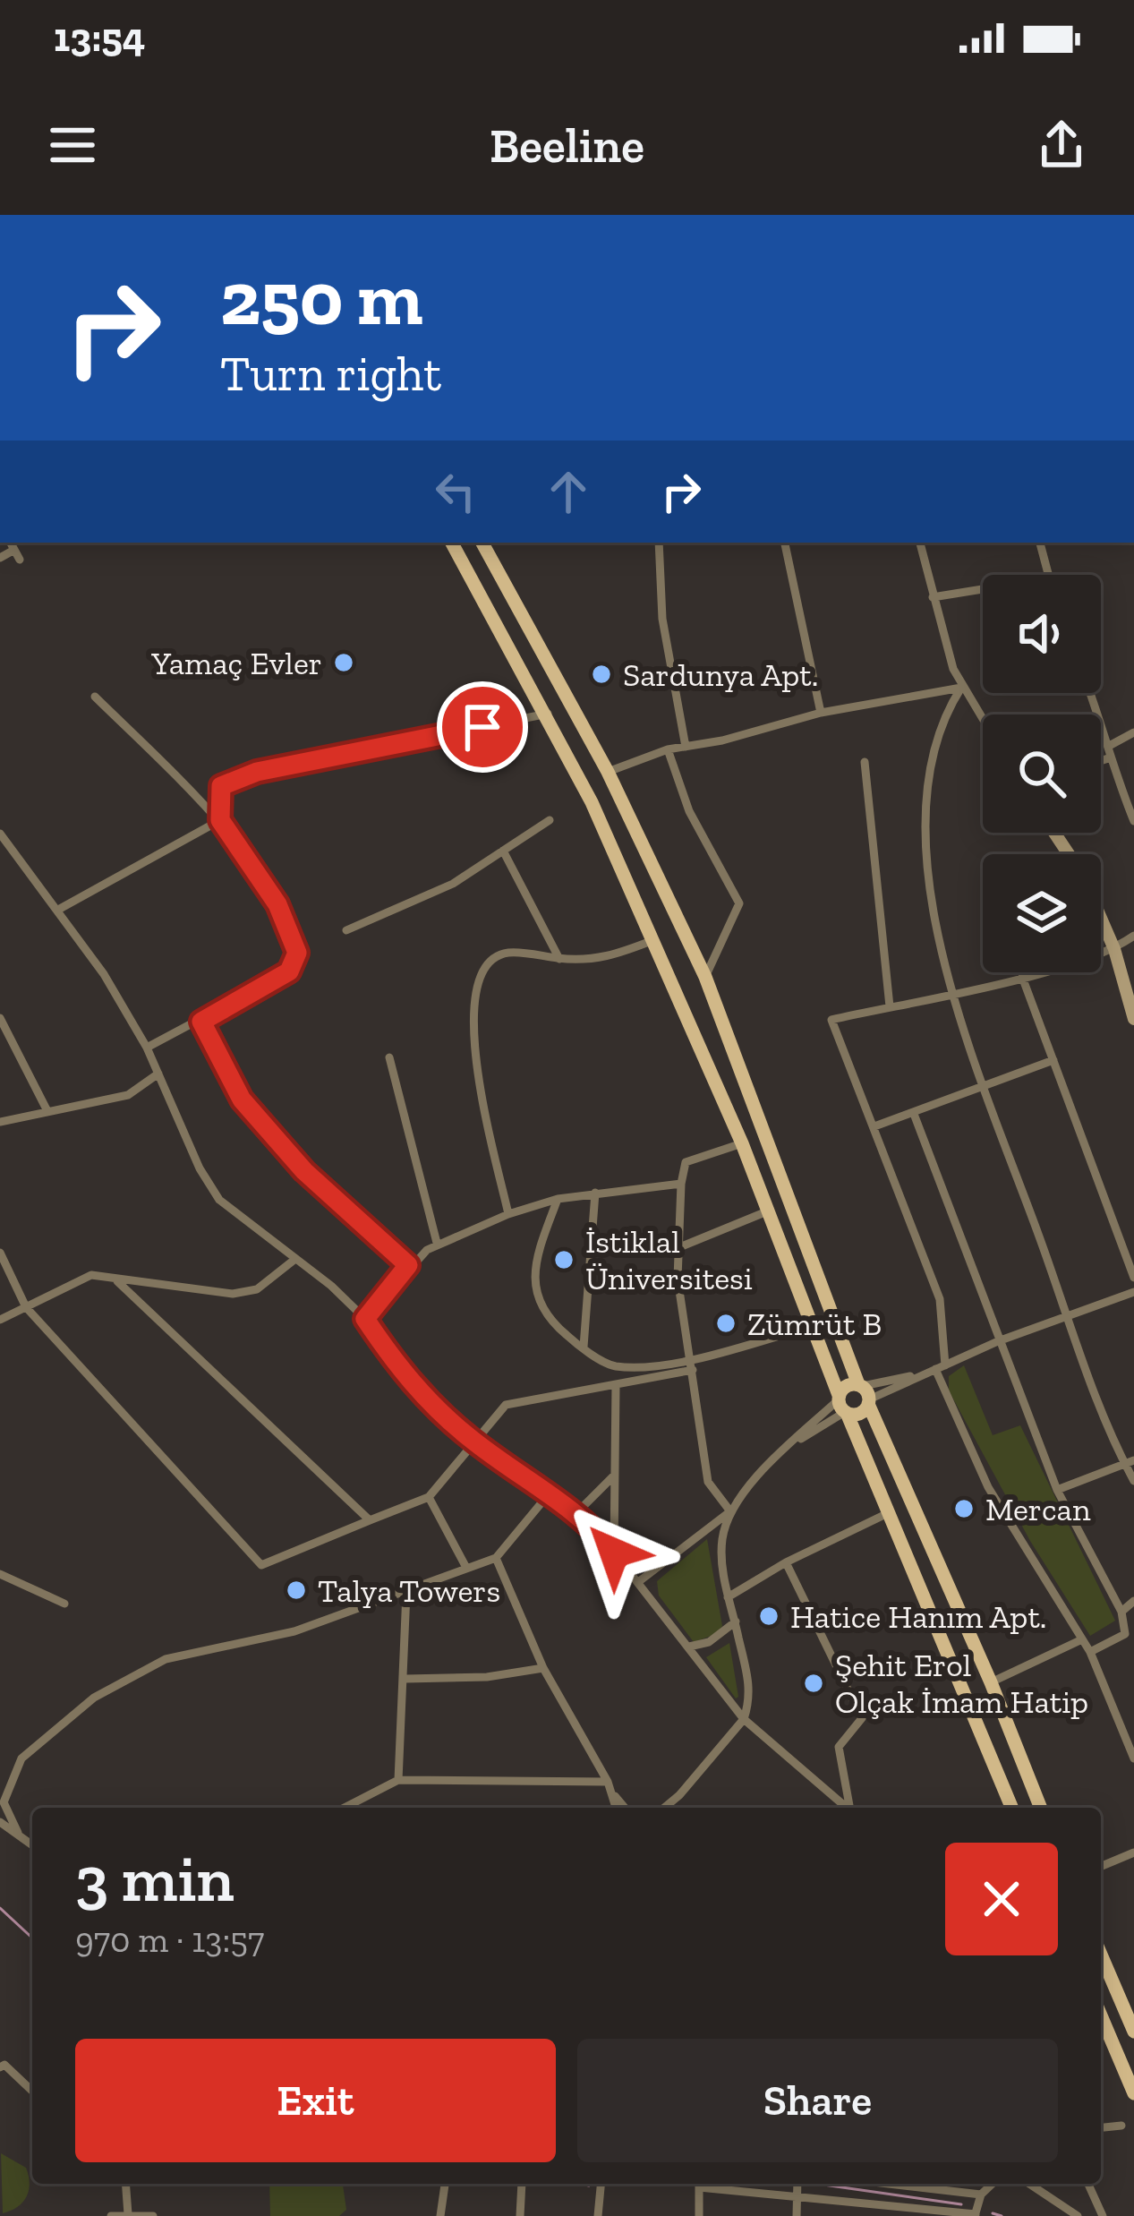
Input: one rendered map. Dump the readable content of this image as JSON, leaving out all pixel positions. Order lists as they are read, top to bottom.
{
  "places": [
    "Yamaç Evler",
    "Sardunya Apt.",
    "İstiklal Üniversitesi",
    "Zümrüt B",
    "Mercan",
    "Talya Towers",
    "Hatice Hanım Apt.",
    "Şehit Erol Olçak İmam Hatip"
  ],
  "page": {
    "status": "13:54",
    "header": "Beeline",
    "turn": ["250 m", "Turn right"],
    "heading": ["3 min", "970 m · 13:57"],
    "buttons": ["Exit", "Share"]
  }
}
